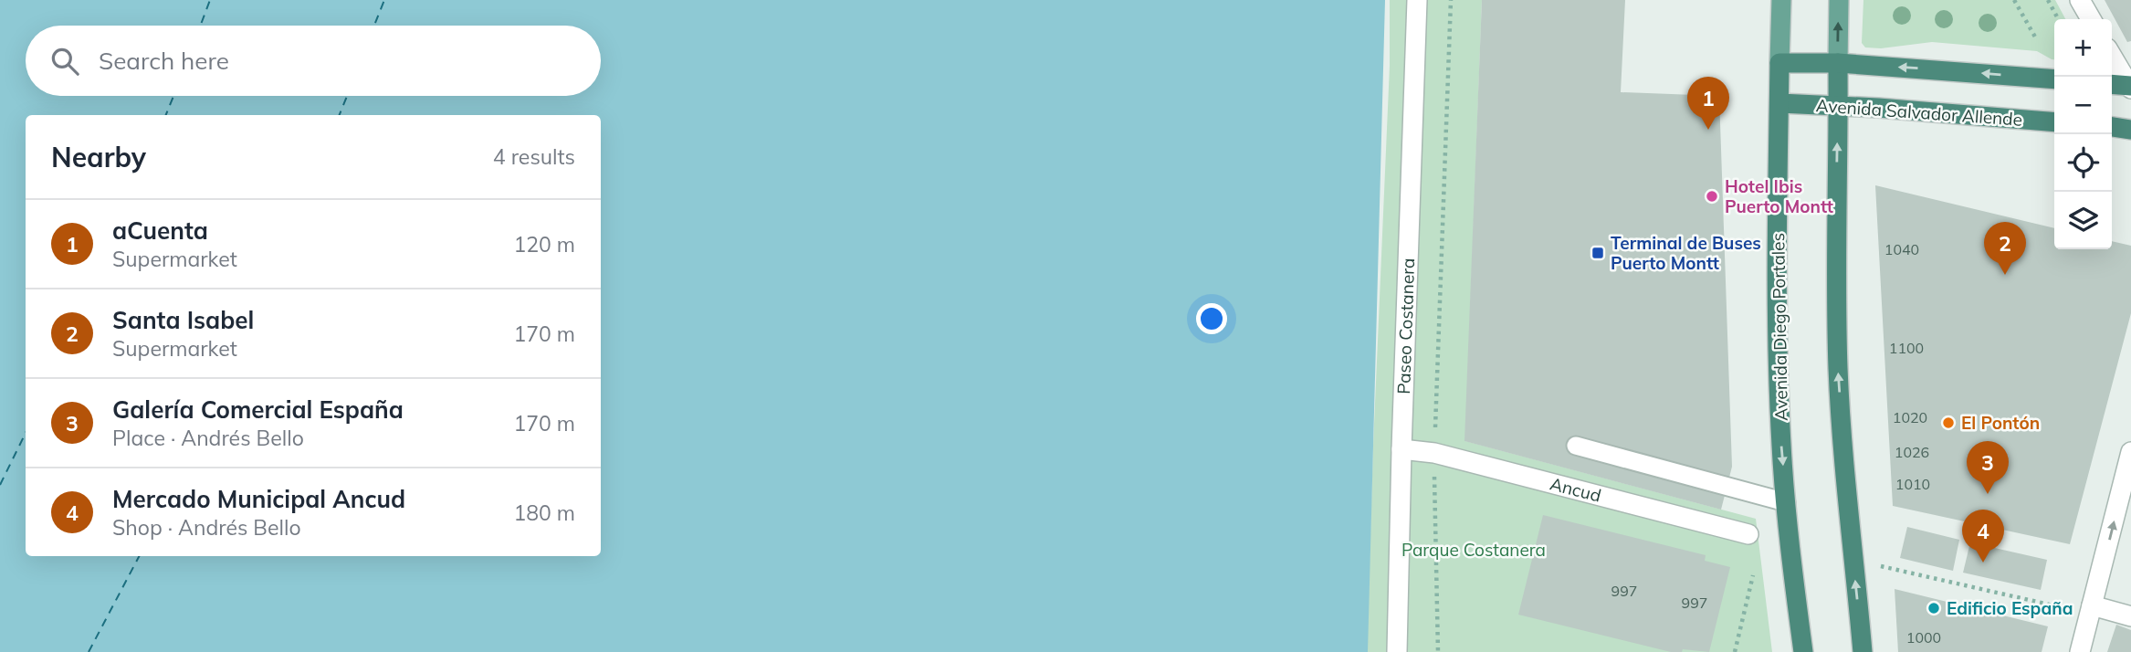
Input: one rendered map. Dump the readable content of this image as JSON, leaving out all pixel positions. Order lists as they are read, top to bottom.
{
  "streets": {
    "highway": ["Avenida Salvador Allende", "Avenida Diego Portales"],
    "street": ["Paseo Costanera", "Ancud"]
  },
  "crossings": [
    ["Avenida Salvador Allende", "Avenida Diego Portales"],
    ["Paseo Costanera", "Ancud"]
  ],
  "one_way": ["Avenida Diego Portales"],
  "parks": ["Parque Costanera"],
  "places": {
    "other": ["Hotel Ibis Puerto Montt", "El Pontón", "Edificio España"],
    "transit": ["Terminal de Buses Puerto Montt"]
  },
  "house_numbers": [
    "1040",
    "1100",
    "1020",
    "1026",
    "1010",
    "997",
    "997",
    "1000"
  ],
  "page": {
    "map_buttons": ["+", "−"],
    "search": "Search here",
    "pins": [
      "1",
      "2",
      "3",
      "4"
    ],
    "heading": ["Nearby", "4 results"],
    "list": [
      {
        "mark": "1",
        "name": "aCuenta",
        "note": "Supermarket",
        "value": "120 m"
      },
      {
        "mark": "2",
        "name": "Santa Isabel",
        "note": "Supermarket",
        "value": "170 m"
      },
      {
        "mark": "3",
        "name": "Galería Comercial España",
        "note": "Place · Andrés Bello",
        "value": "170 m"
      },
      {
        "mark": "4",
        "name": "Mercado Municipal Ancud",
        "note": "Shop · Andrés Bello",
        "value": "180 m"
      }
    ]
  }
}
